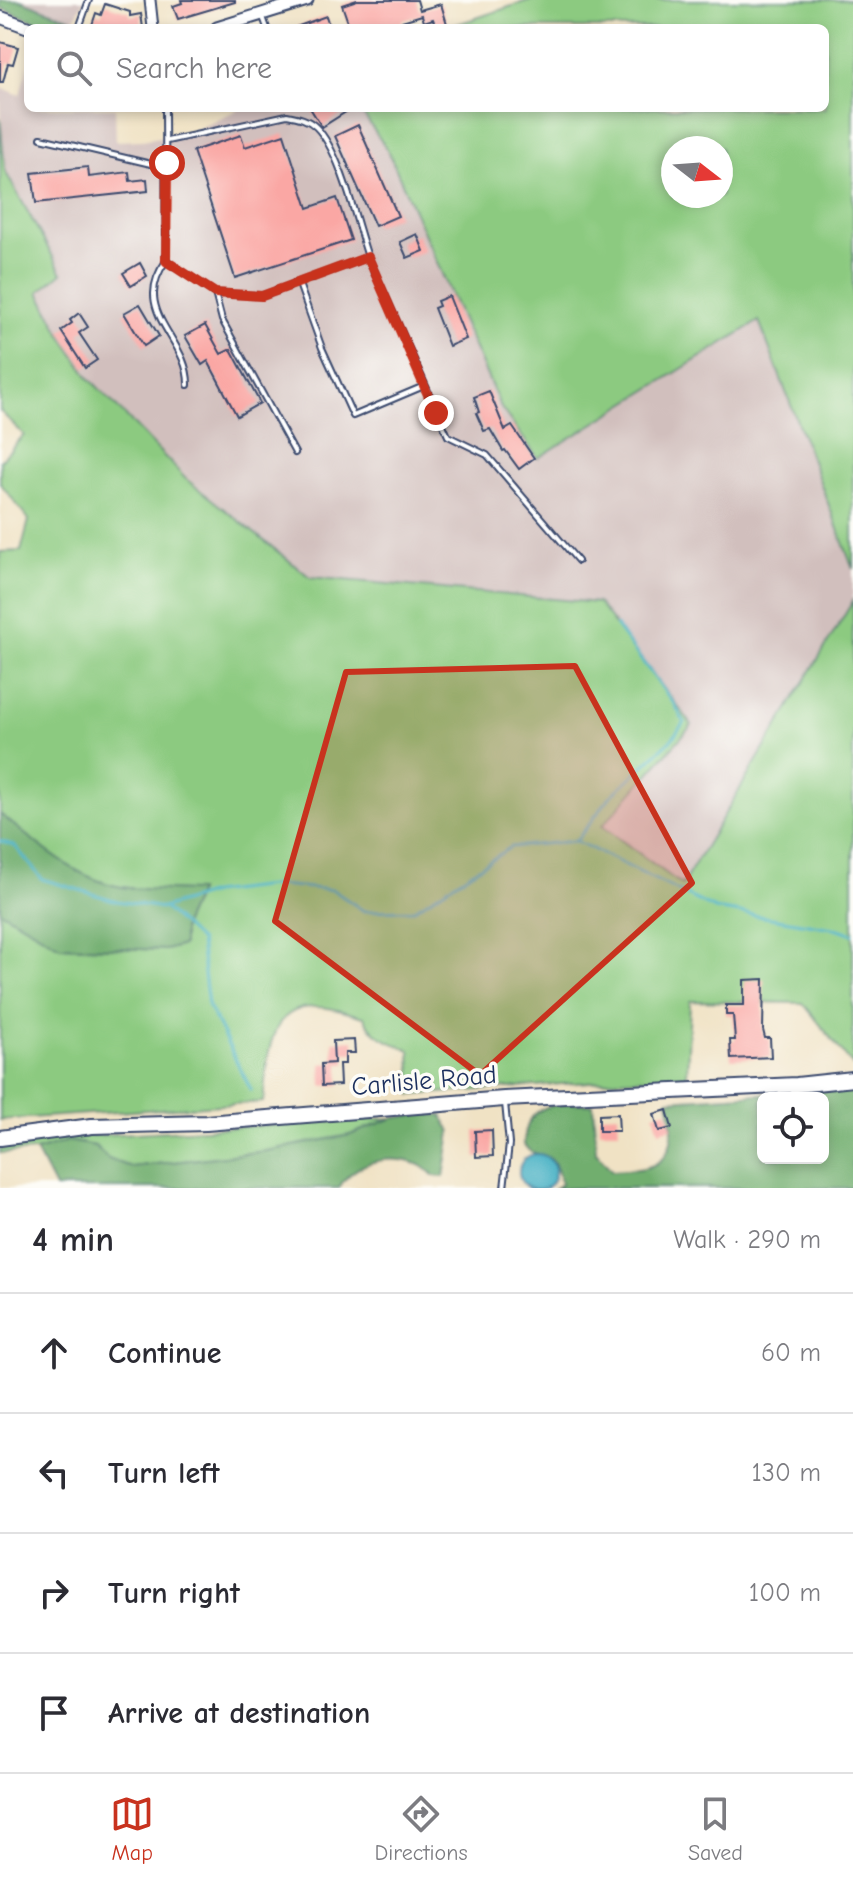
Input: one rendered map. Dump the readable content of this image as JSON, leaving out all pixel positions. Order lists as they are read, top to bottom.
{
  "streets": {
    "main road": ["Carlisle Road"]
  },
  "north": "right",
  "page": {
    "search": "Search here",
    "heading": ["4 min", "Walk · 290 m"],
    "list": [
      ["Continue", "60 m"],
      ["Turn left", "130 m"],
      ["Turn right", "100 m"],
      "Arrive at destination"
    ],
    "nav": ["Map", "Directions", "Saved"]
  }
}
